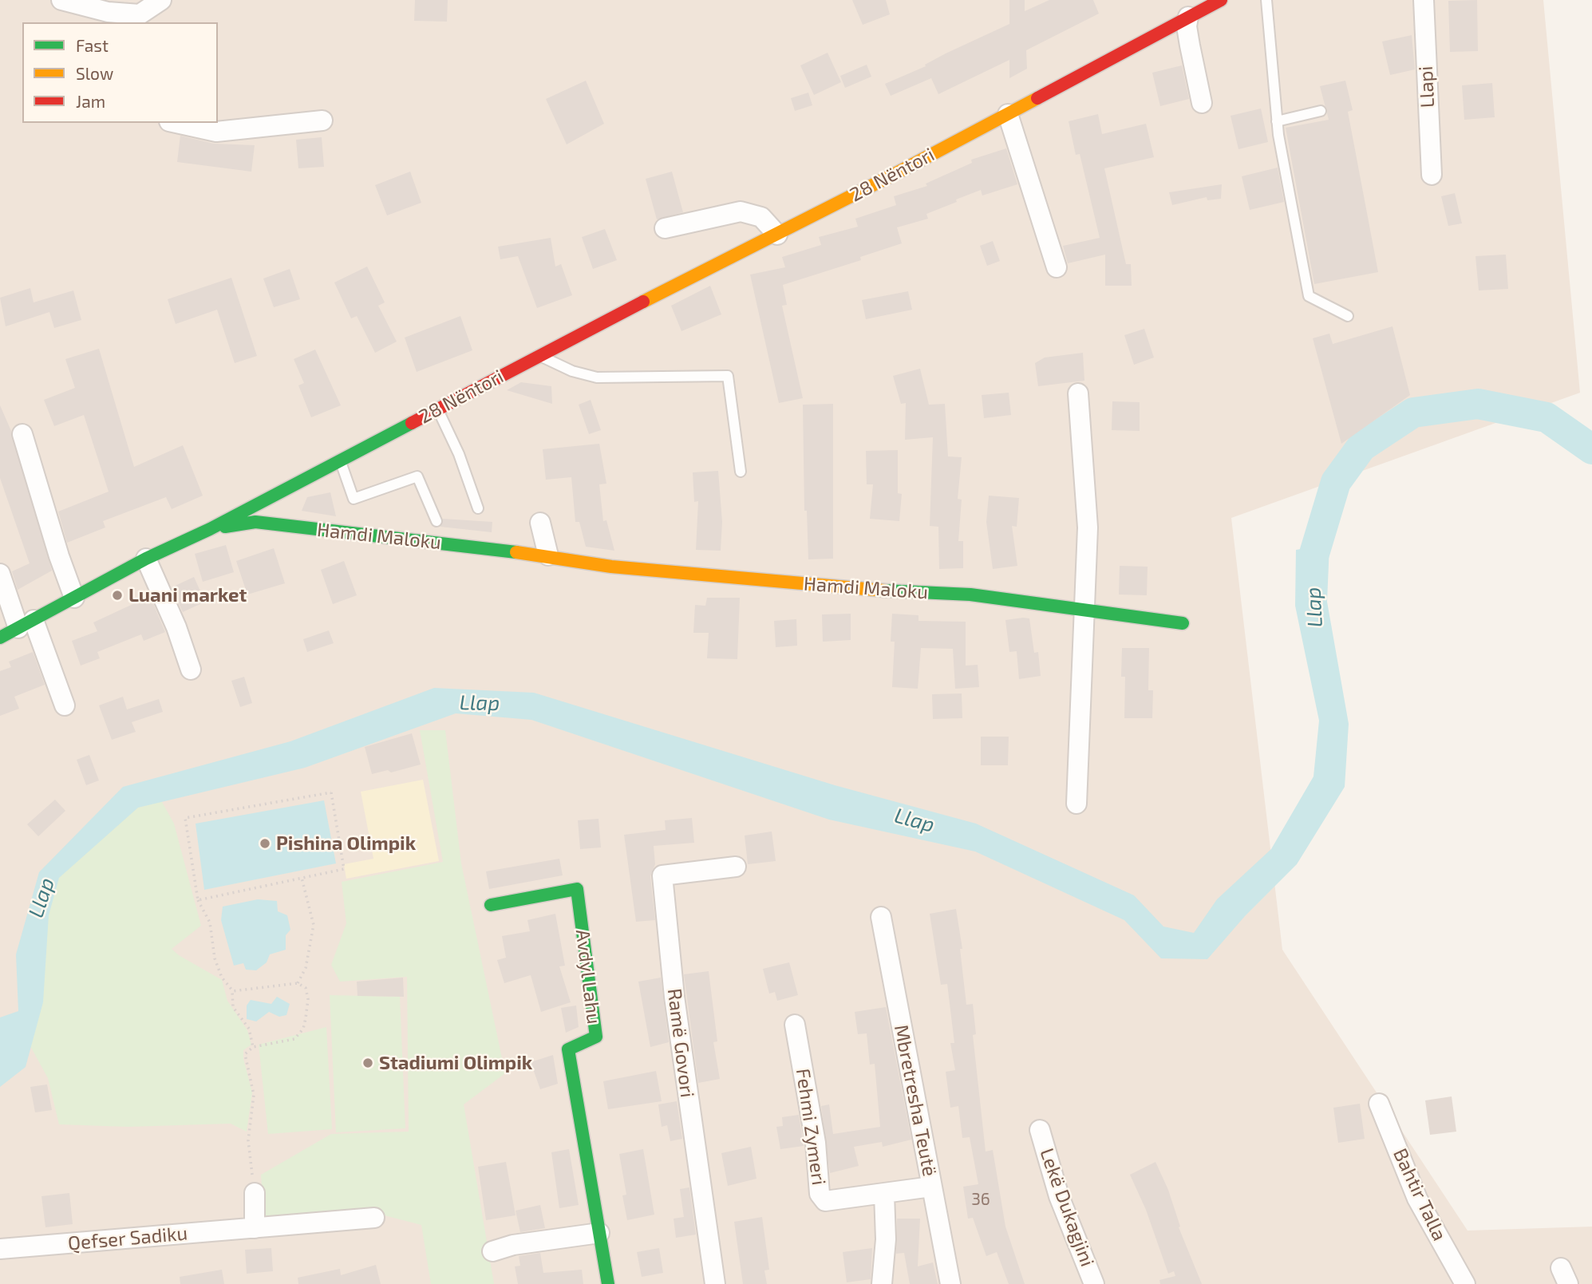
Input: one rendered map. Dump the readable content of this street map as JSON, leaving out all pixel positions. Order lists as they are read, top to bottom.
{
  "streets": {
    "street": [
      "Llapi",
      "28 Nëntori",
      "Hamdi Maloku",
      "Avdyl Lahu",
      "Ramë Govori",
      "Mbretresha Teutë",
      "Fehmi Zymeri",
      "Bahtir Talla",
      "Lekë Dukagjini",
      "Qefser Sadiku"
    ]
  },
  "crossings": [
    ["28 Nëntori", "Hamdi Maloku"],
    ["Mbretresha Teutë", "Fehmi Zymeri"]
  ],
  "water": ["Llap"],
  "places": ["Luani market", "Pishina Olimpik", "Stadiumi Olimpik"],
  "house_numbers": ["36"],
  "legend": ["Fast", "Slow", "Jam"]
}
